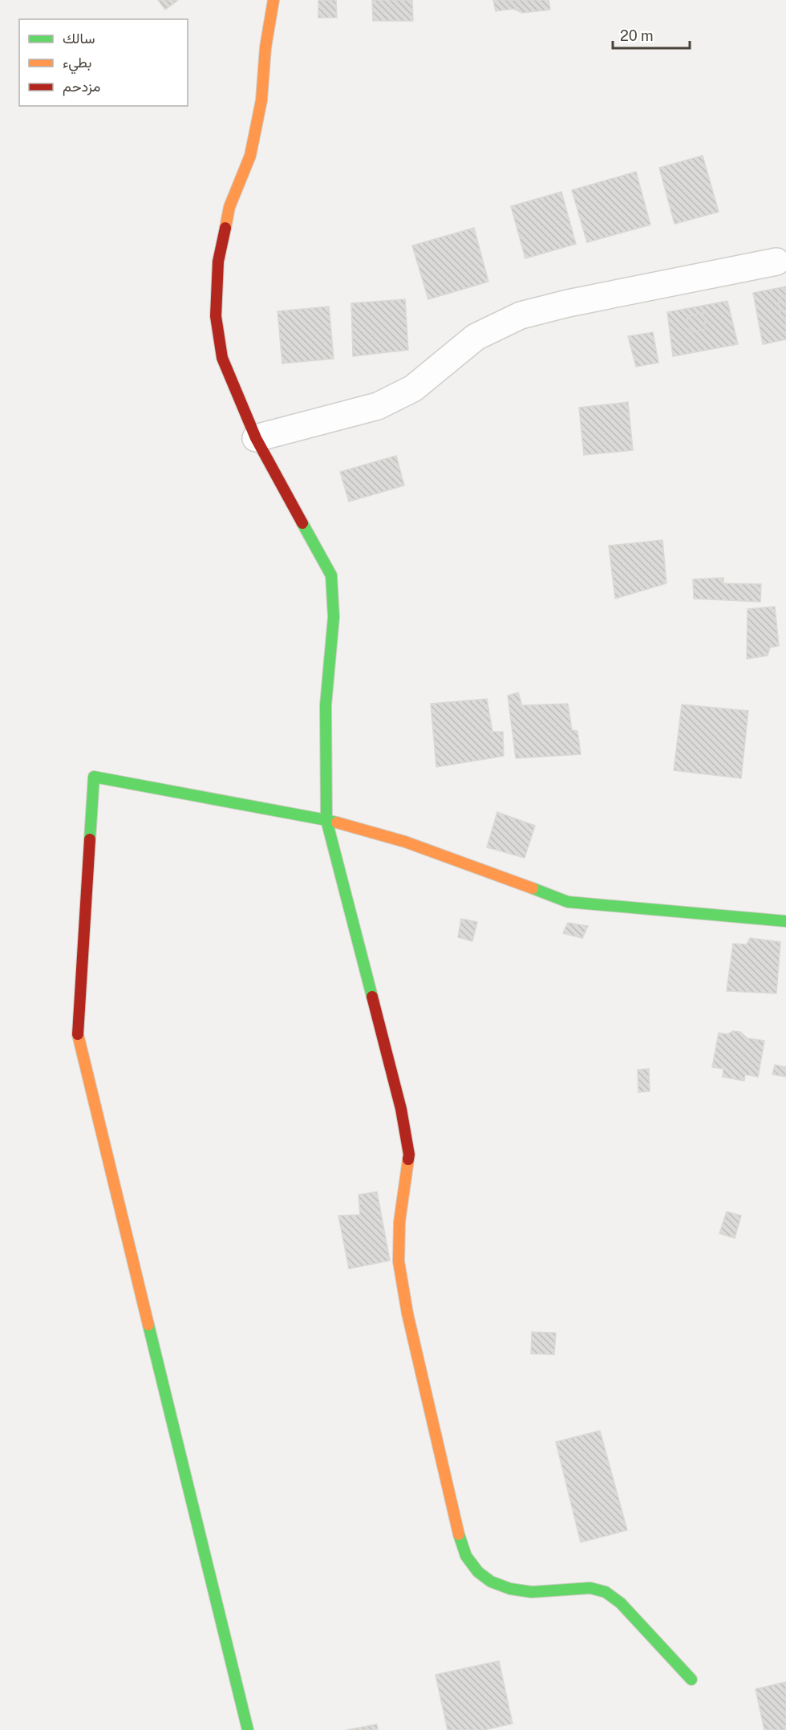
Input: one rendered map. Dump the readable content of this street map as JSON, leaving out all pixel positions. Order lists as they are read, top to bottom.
{
  "legend": ["سالك", "بطيء", "مزدحم"],
  "scale_bar": "20 m"
}
